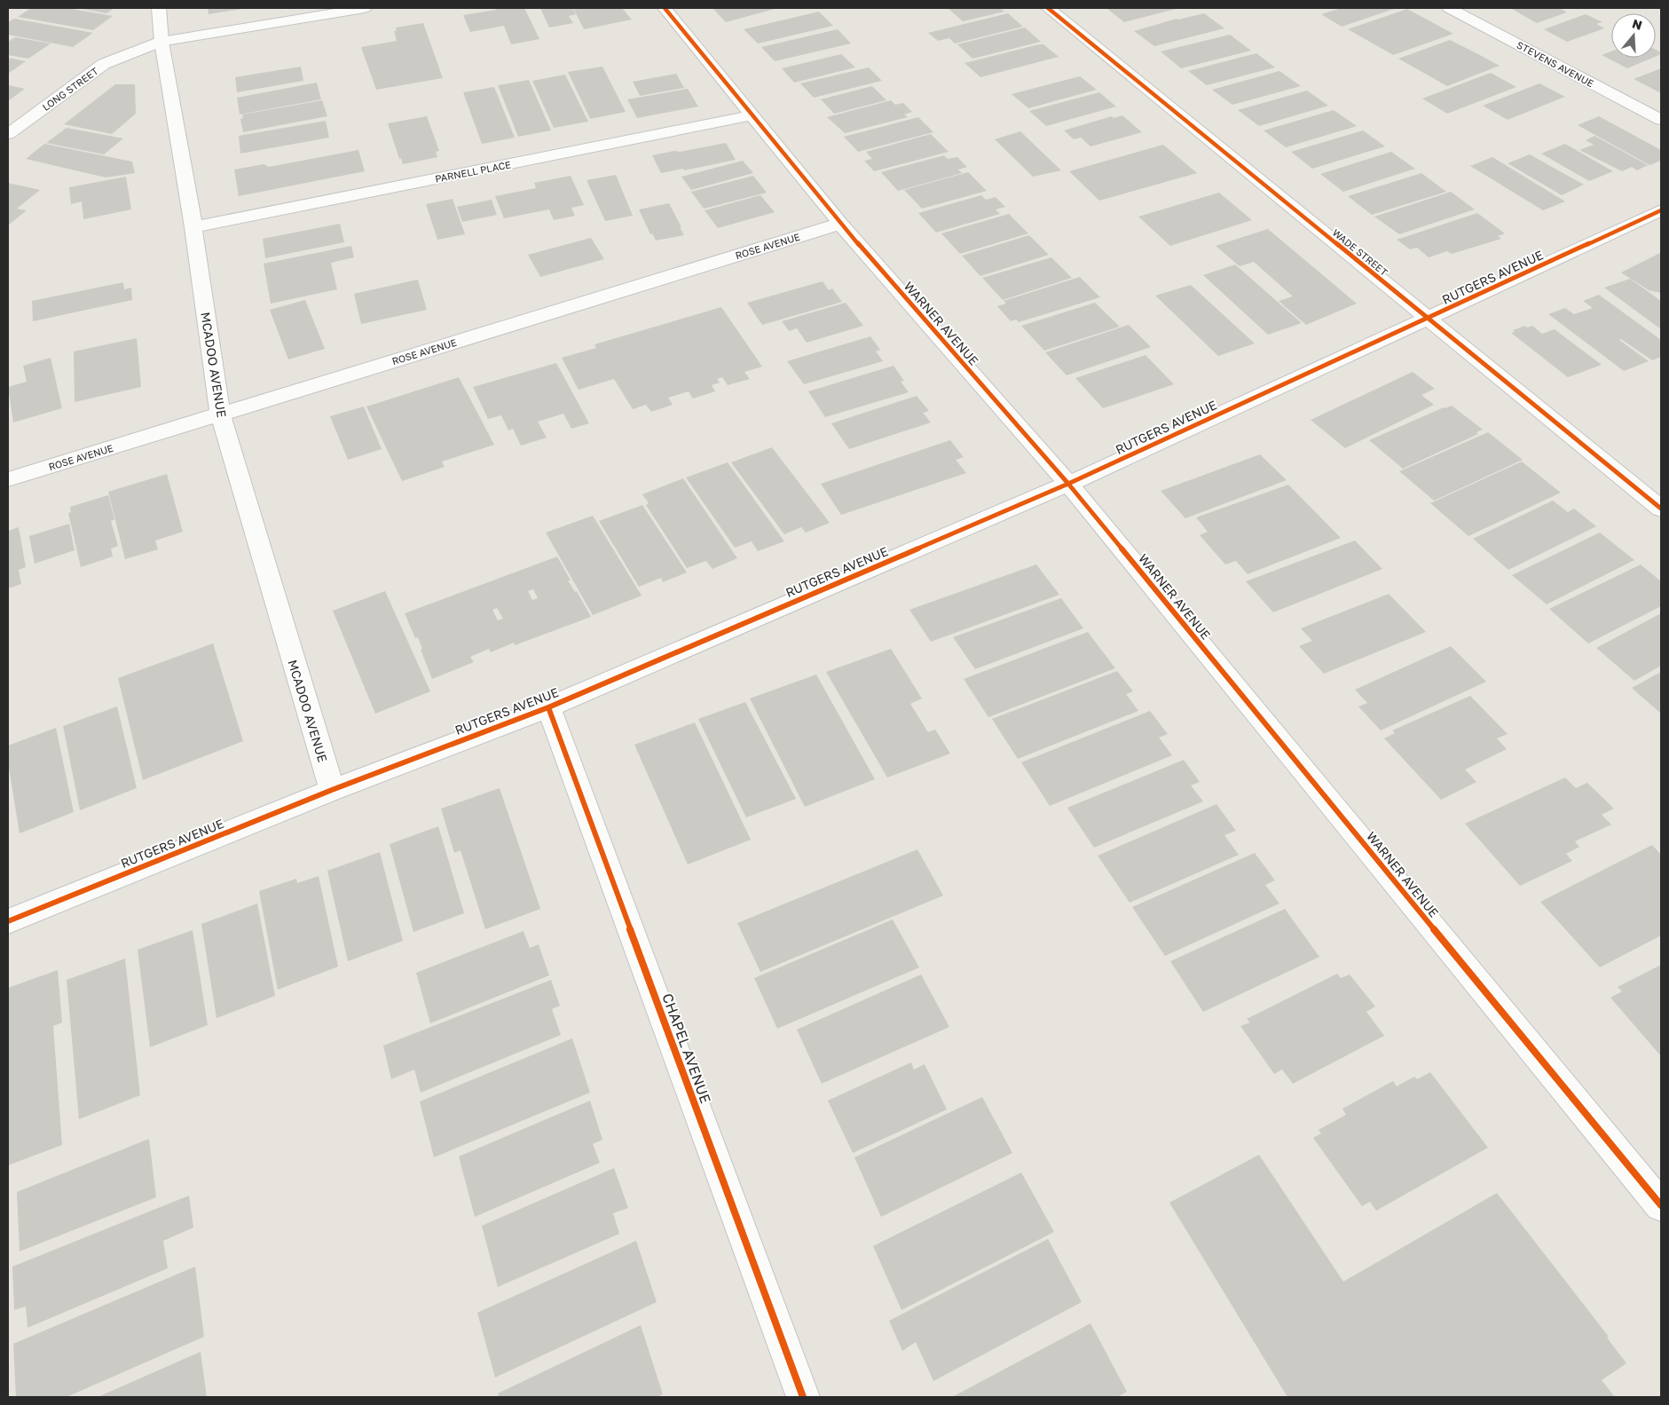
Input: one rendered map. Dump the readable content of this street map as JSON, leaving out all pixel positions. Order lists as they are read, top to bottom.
{
  "streets": {
    "street": [
      "STEVENS AVENUE",
      "LONG STREET",
      "PARNELL PLACE",
      "ROSE AVENUE",
      "WADE STREET",
      "RUTGERS AVENUE",
      "WARNER AVENUE",
      "MCADOO AVENUE",
      "CHAPEL AVENUE"
    ]
  },
  "crossings": [
    ["LONG STREET", "MCADOO AVENUE"],
    ["PARNELL PLACE", "WARNER AVENUE"],
    ["PARNELL PLACE", "MCADOO AVENUE"],
    ["ROSE AVENUE", "WARNER AVENUE"],
    ["ROSE AVENUE", "MCADOO AVENUE"],
    ["WADE STREET", "RUTGERS AVENUE"],
    ["RUTGERS AVENUE", "WARNER AVENUE"],
    ["RUTGERS AVENUE", "MCADOO AVENUE"],
    ["RUTGERS AVENUE", "CHAPEL AVENUE"]
  ],
  "north": "top"
}
